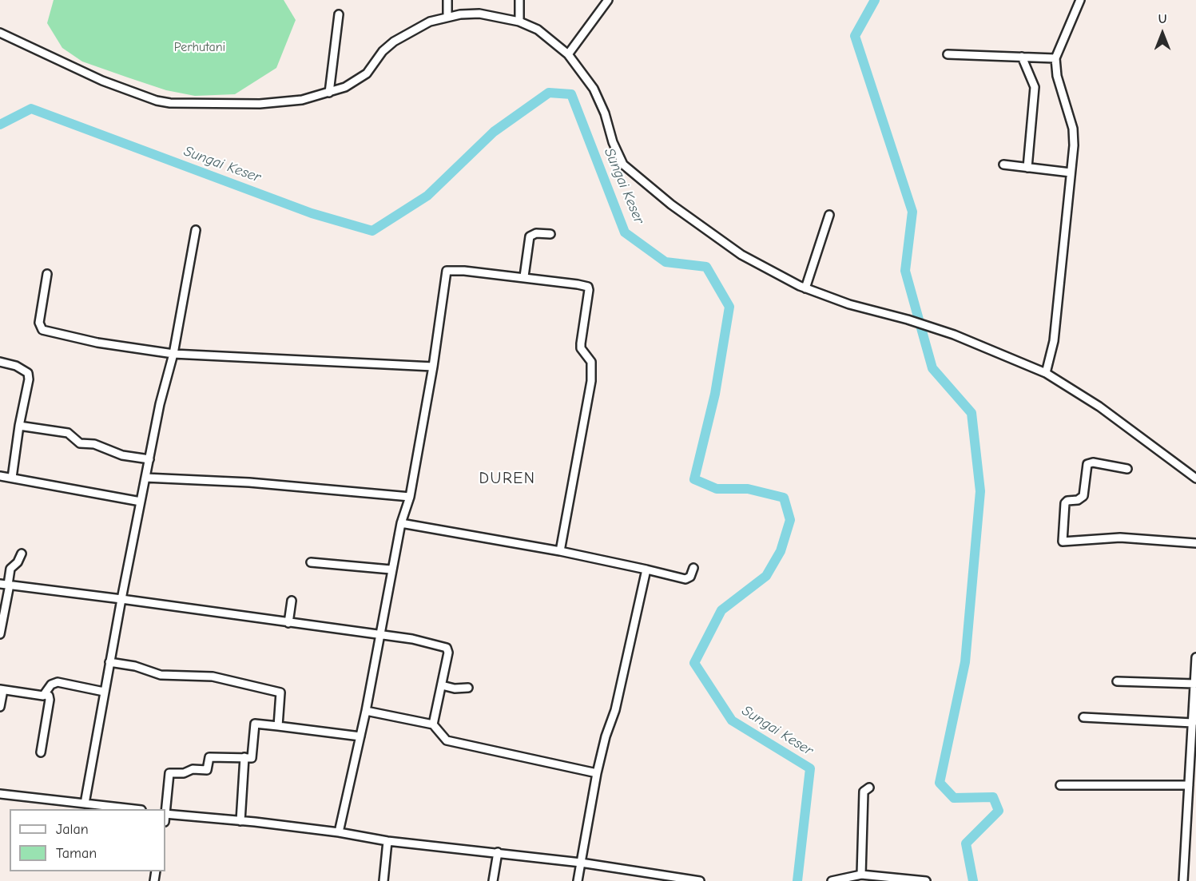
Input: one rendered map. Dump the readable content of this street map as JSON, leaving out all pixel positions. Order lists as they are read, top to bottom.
{
  "districts": ["DUREN"],
  "water": ["Sungai Keser"],
  "parks": ["Perhutani"],
  "legend": ["Jalan", "Taman"],
  "north": "top"
}
